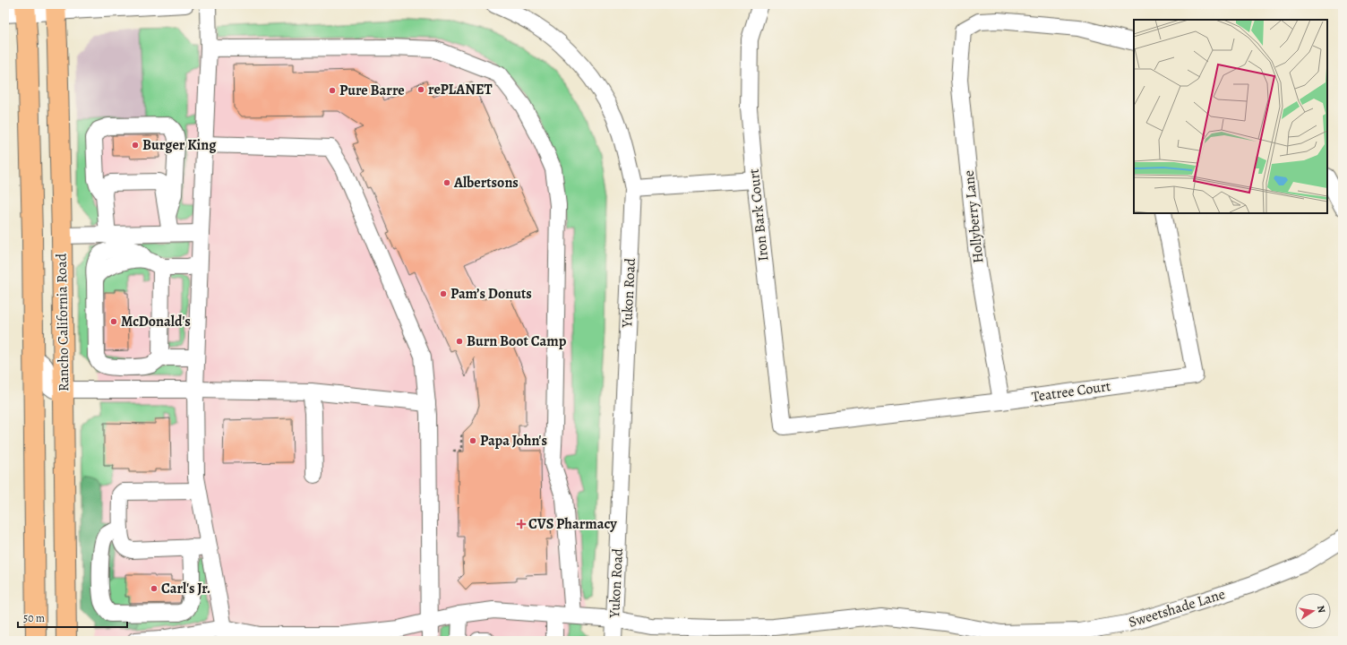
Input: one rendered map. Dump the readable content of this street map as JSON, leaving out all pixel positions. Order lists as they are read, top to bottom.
{
  "streets": {
    "main road": ["Rancho California Road"],
    "street": [
      "Iron Bark Court",
      "Hollyberry Lane",
      "Yukon Road",
      "Teatree Court",
      "Sweetshade Lane"
    ]
  },
  "crossings": [
    ["Iron Bark Court", "Teatree Court"],
    ["Hollyberry Lane", "Teatree Court"],
    ["Yukon Road", "Sweetshade Lane"]
  ],
  "places": {
    "other": [
      "rePLANET",
      "Pure Barre",
      "Burger King",
      "Albertsons",
      "Pam’s Donuts",
      "McDonald's",
      "Burn Boot Camp",
      "Papa John's",
      "Carl's Jr."
    ],
    "health": ["CVS Pharmacy"]
  },
  "scale_bar": "50 m",
  "north": "right"
}
